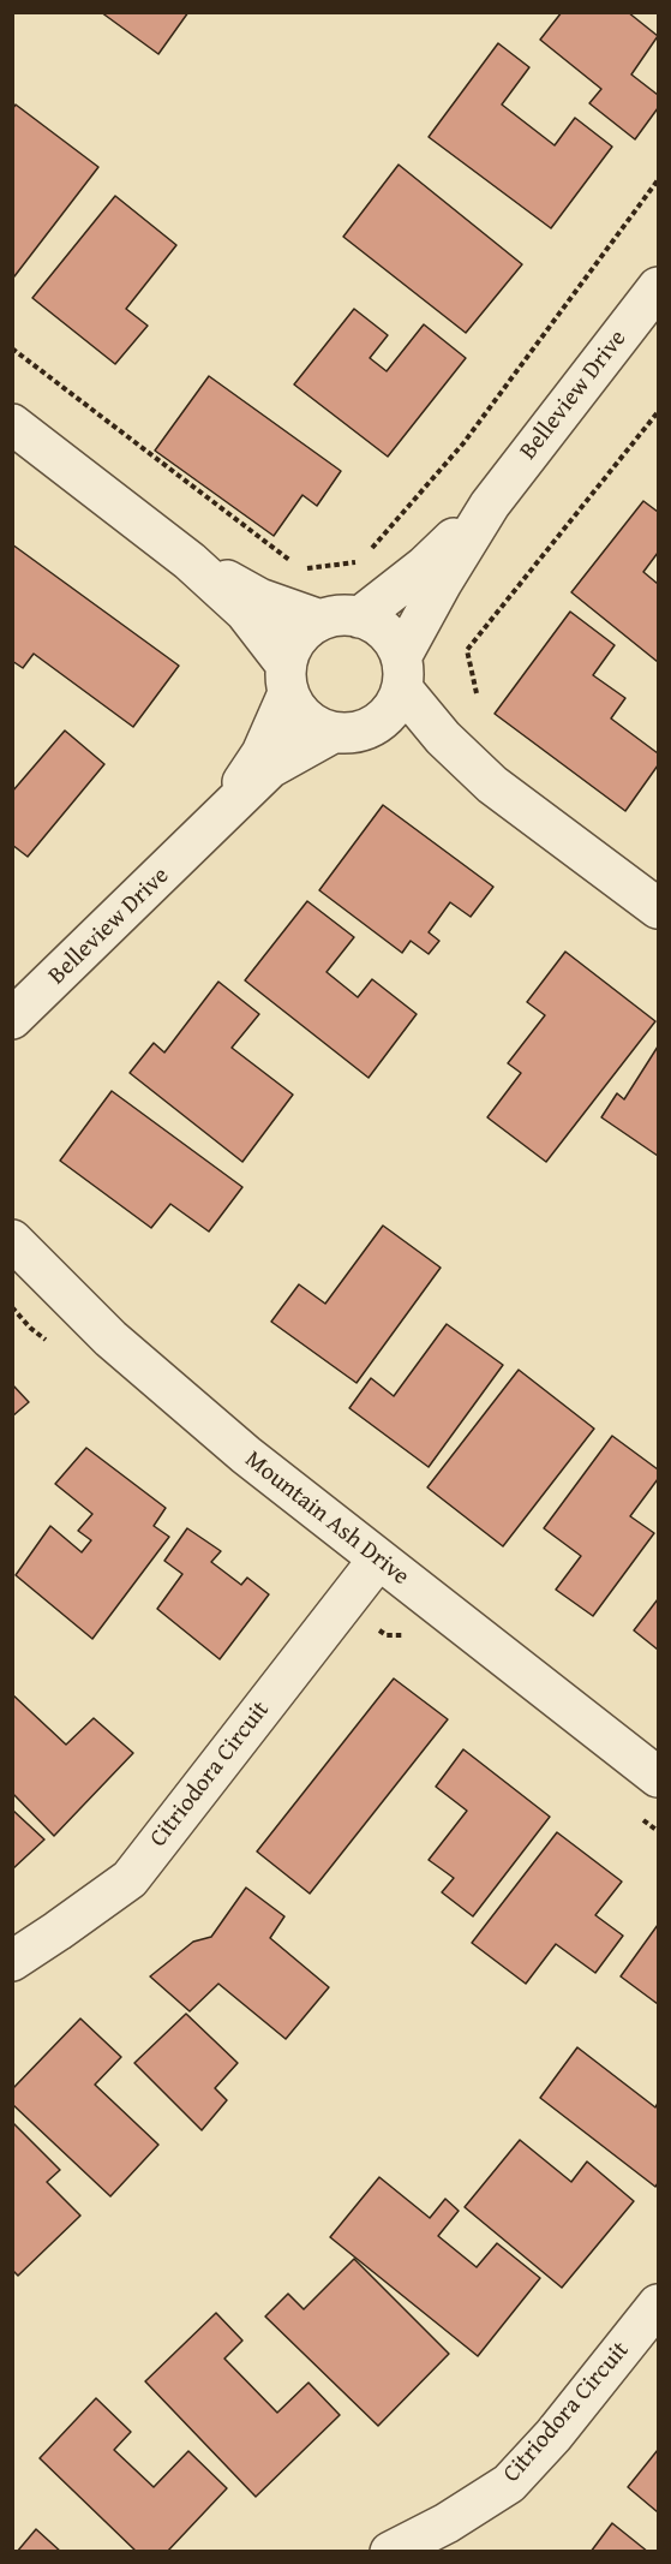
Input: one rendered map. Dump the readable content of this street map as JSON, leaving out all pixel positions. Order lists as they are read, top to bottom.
{
  "streets": {
    "street": ["Belleview Drive", "Mountain Ash Drive", "Citriodora Circuit"]
  },
  "crossings": [
    ["Mountain Ash Drive", "Citriodora Circuit"]
  ]
}
